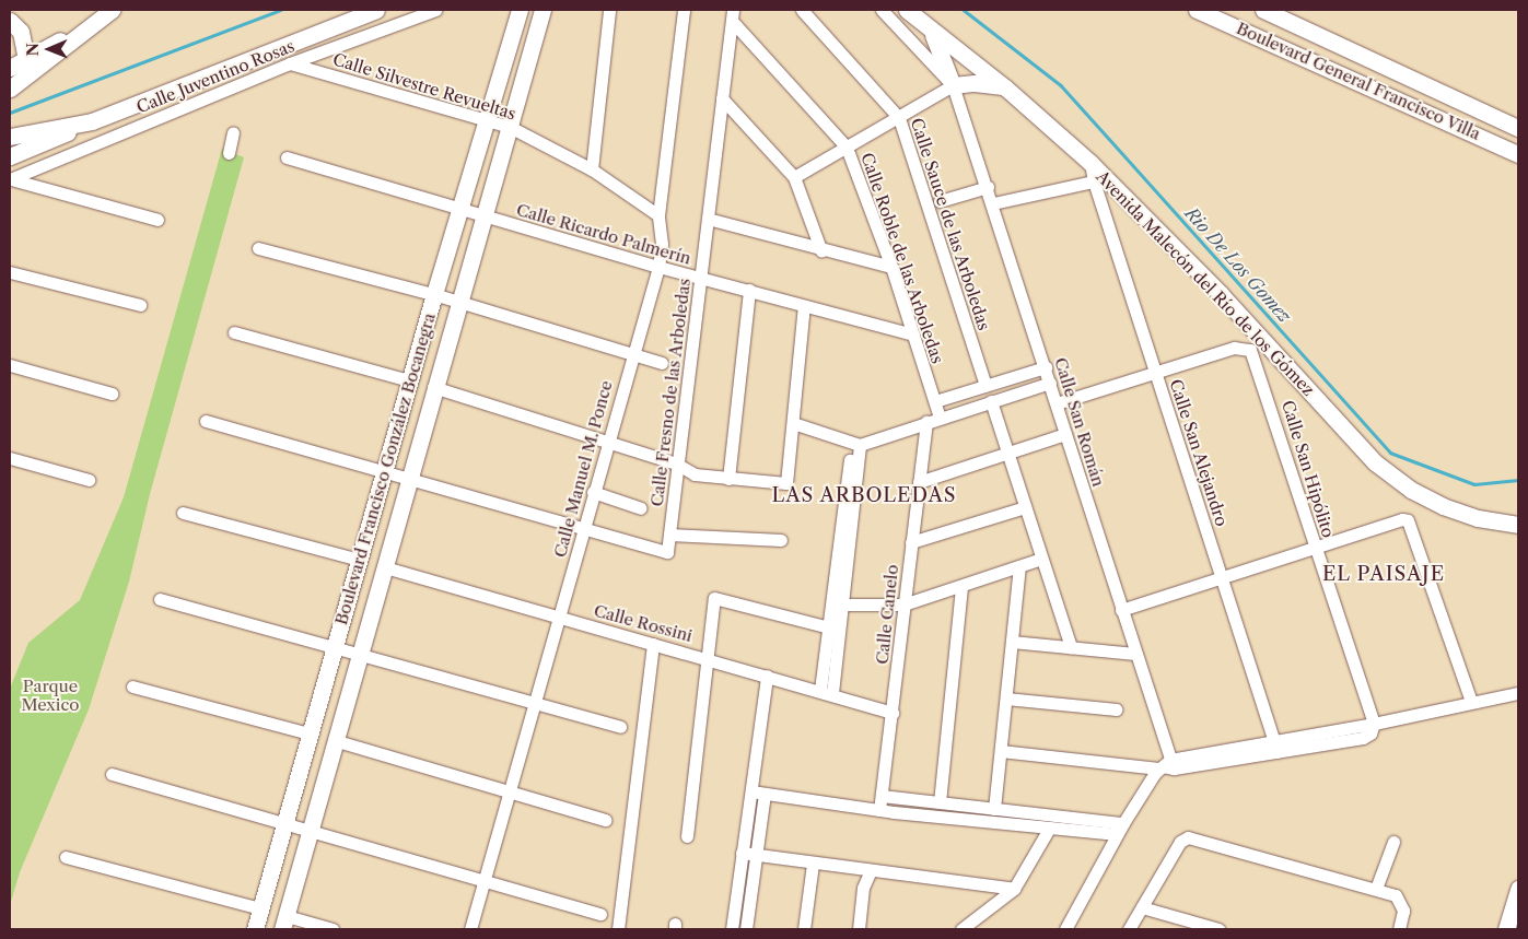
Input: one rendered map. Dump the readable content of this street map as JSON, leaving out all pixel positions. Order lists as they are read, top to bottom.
{
  "streets": {
    "main road": ["Boulevard General Francisco Villa", "Avenida Malecón del Río de los Gómez", "Boulevard Francisco González Bocanegra"],
    "street": [
      "Calle Juventino Rosas",
      "Calle Silvestre Revueltas",
      "Calle Sauce de las Arboledas",
      "Calle Ricardo Palmerín",
      "Calle Roble de las Arboledas",
      "Calle Fresno de las Arboledas",
      "Calle San Román",
      "Calle San Alejandro",
      "Calle Manuel M. Ponce",
      "Calle San Hipólito",
      "Calle Canelo",
      "Calle Rossini"
    ]
  },
  "crossings": [
    ["Calle Juventino Rosas", "Calle Silvestre Revueltas"],
    ["Calle Silvestre Revueltas", "Boulevard Francisco González Bocanegra"],
    ["Calle Silvestre Revueltas", "Calle Manuel M. Ponce"],
    ["Calle Ricardo Palmerín", "Calle Roble de las Arboledas"],
    ["Calle Ricardo Palmerín", "Calle Fresno de las Arboledas"],
    ["Calle Ricardo Palmerín", "Boulevard Francisco González Bocanegra"],
    ["Calle Ricardo Palmerín", "Calle Manuel M. Ponce"],
    ["Calle Roble de las Arboledas", "Calle Fresno de las Arboledas"],
    ["Avenida Malecón del Río de los Gómez", "Calle San Alejandro"],
    ["Calle Fresno de las Arboledas", "Calle Manuel M. Ponce"],
    ["Calle San Alejandro", "Calle San Hipólito"],
    ["Boulevard Francisco González Bocanegra", "Calle Rossini"],
    ["Calle Manuel M. Ponce", "Calle Rossini"],
    ["Calle Canelo", "Calle Rossini"]
  ],
  "districts": ["LAS ARBOLEDAS", "EL PAISAJE"],
  "water": ["Rio De Los Gomez"],
  "parks": ["Parque Mexico"],
  "north": "left"
}
